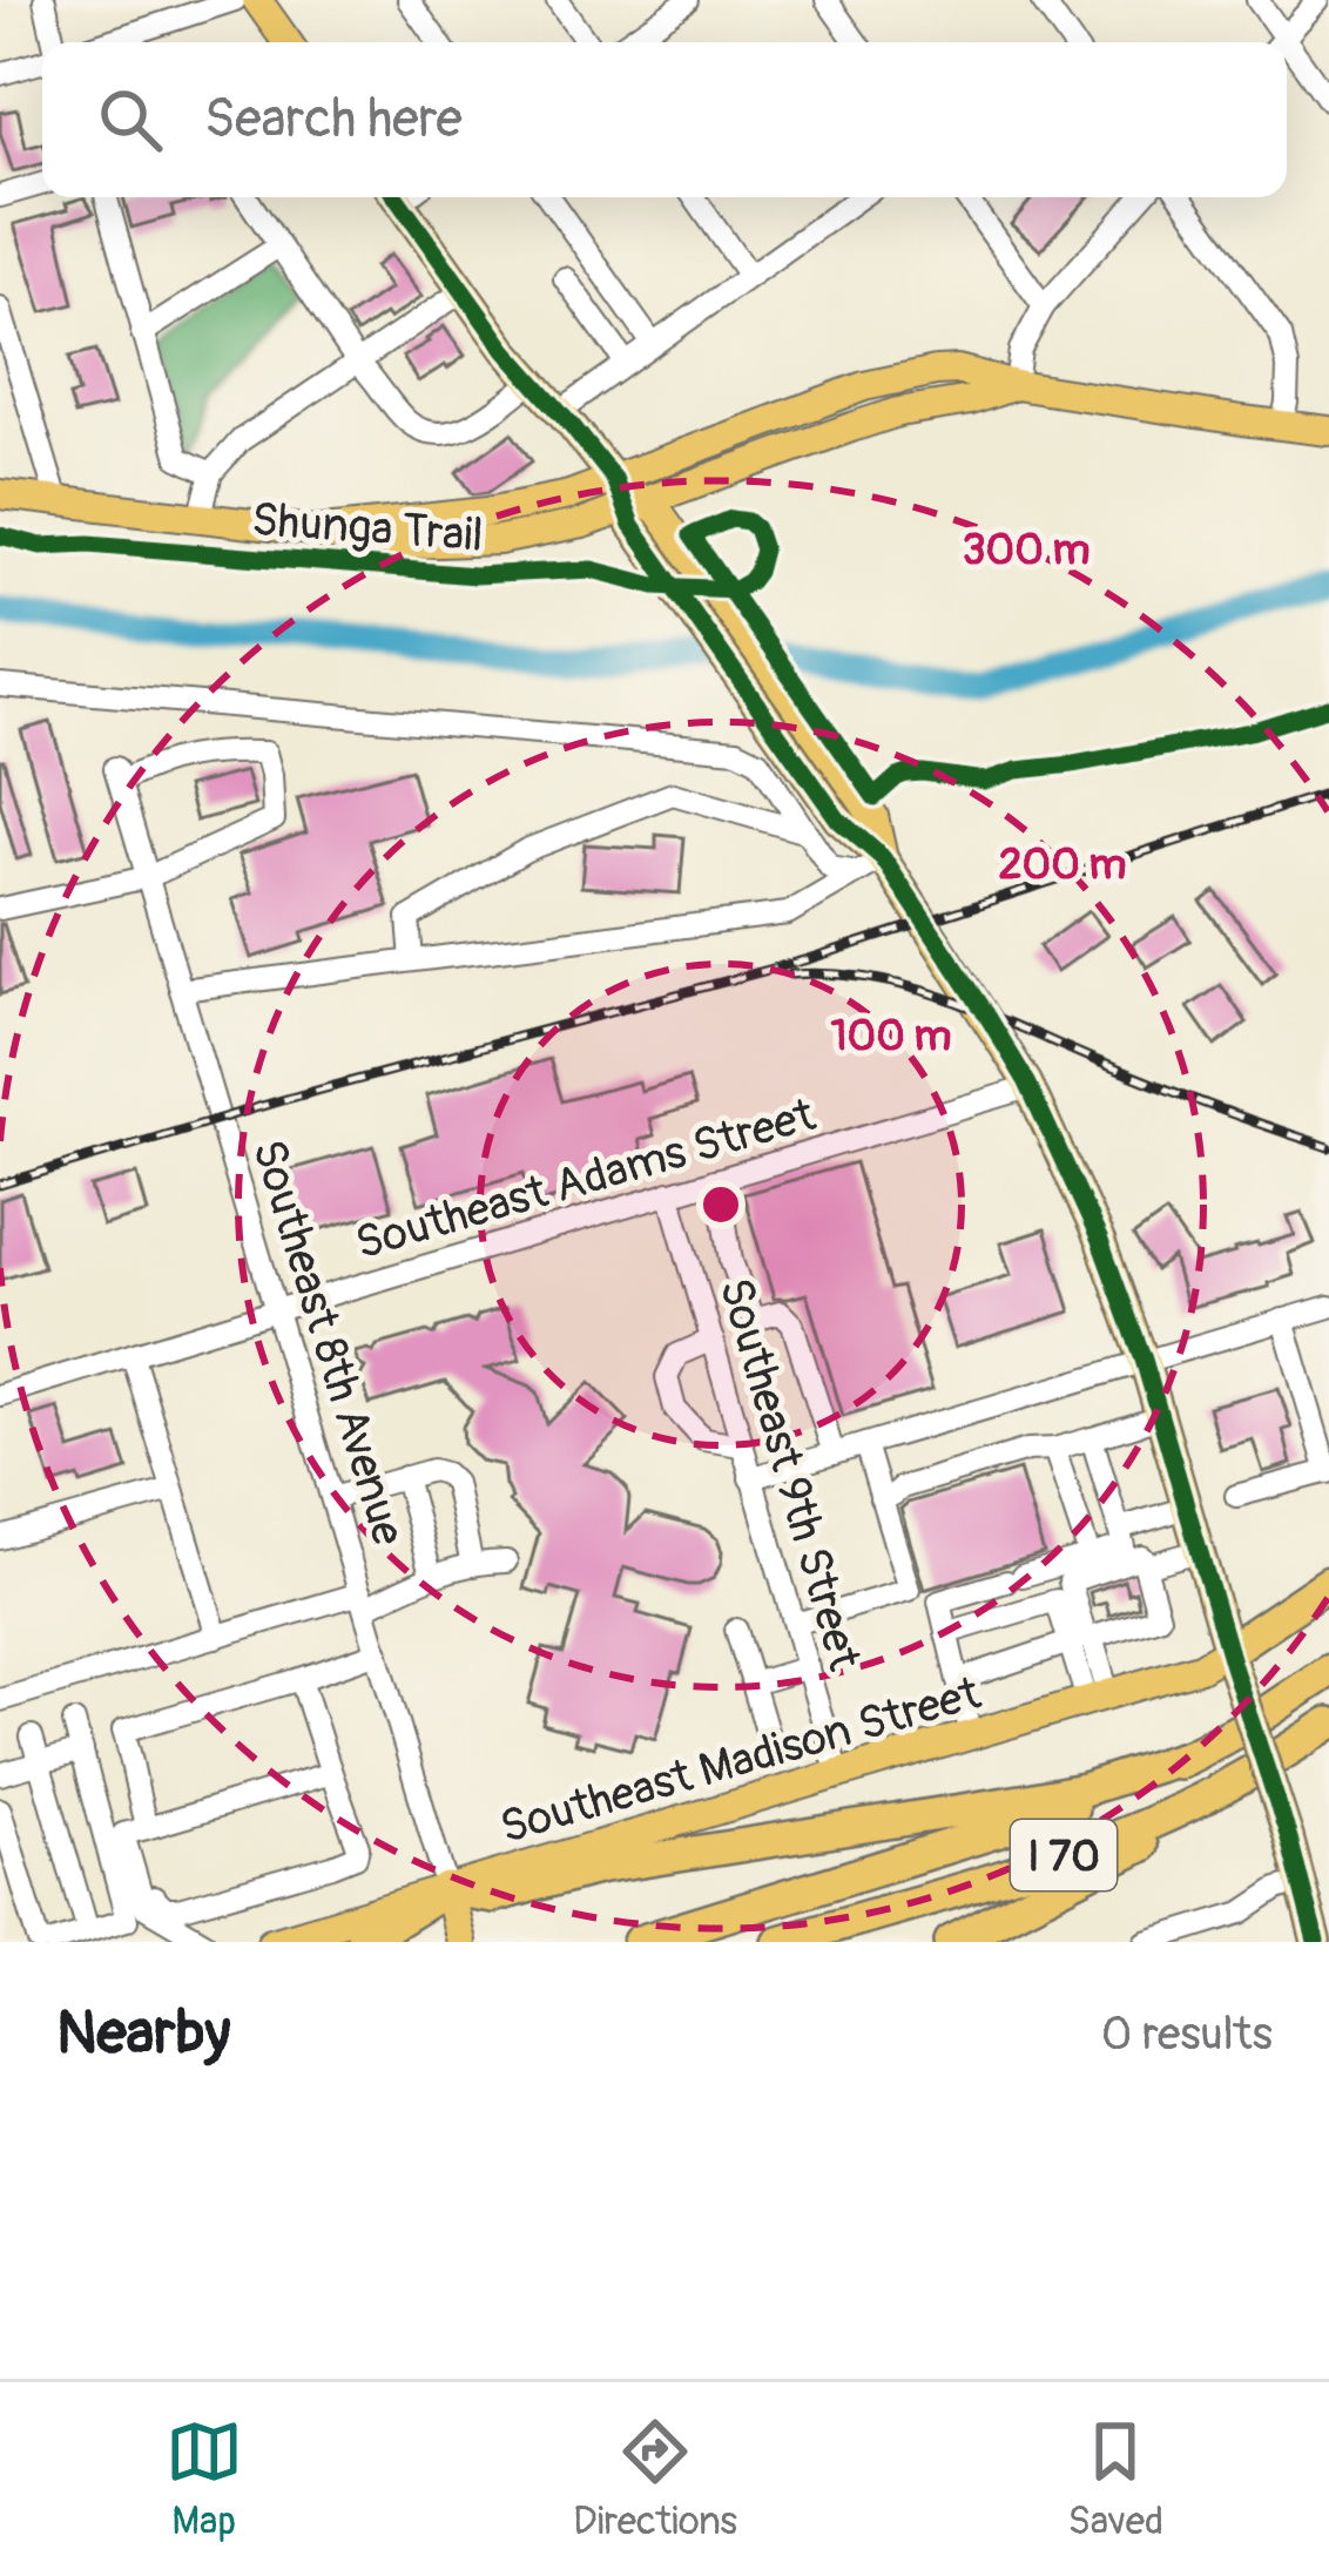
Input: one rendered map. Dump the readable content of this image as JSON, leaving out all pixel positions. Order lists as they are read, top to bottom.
{
  "streets": {
    "highway": ["I 70"],
    "main road": ["Southeast 8th Avenue", "Southeast Madison Street"],
    "street": ["Southeast Adams Street", "Southeast 9th Street"],
    "cycle path": ["Shunga Trail"]
  },
  "crossings": [
    ["Southeast Adams Street", "Southeast 8th Avenue"],
    ["Southeast Adams Street", "Southeast 9th Street"],
    ["Southeast 8th Avenue", "Southeast Madison Street"],
    ["Southeast 9th Street", "Southeast Madison Street"]
  ],
  "page": {
    "search": "Search here",
    "heading": ["Nearby", "0 results"],
    "nav": ["Map", "Directions", "Saved"]
  },
  "rings": ["300 m", "200 m", "100 m"]
}
